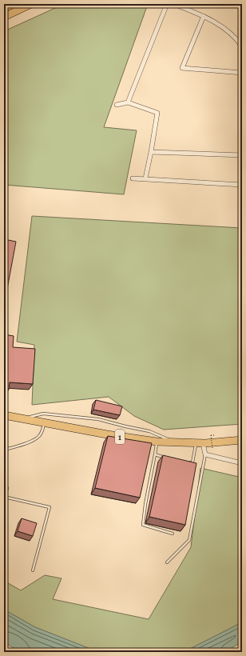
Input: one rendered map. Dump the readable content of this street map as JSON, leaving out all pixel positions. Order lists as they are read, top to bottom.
{
  "streets": {
    "highway": ["1"]
  }
}
